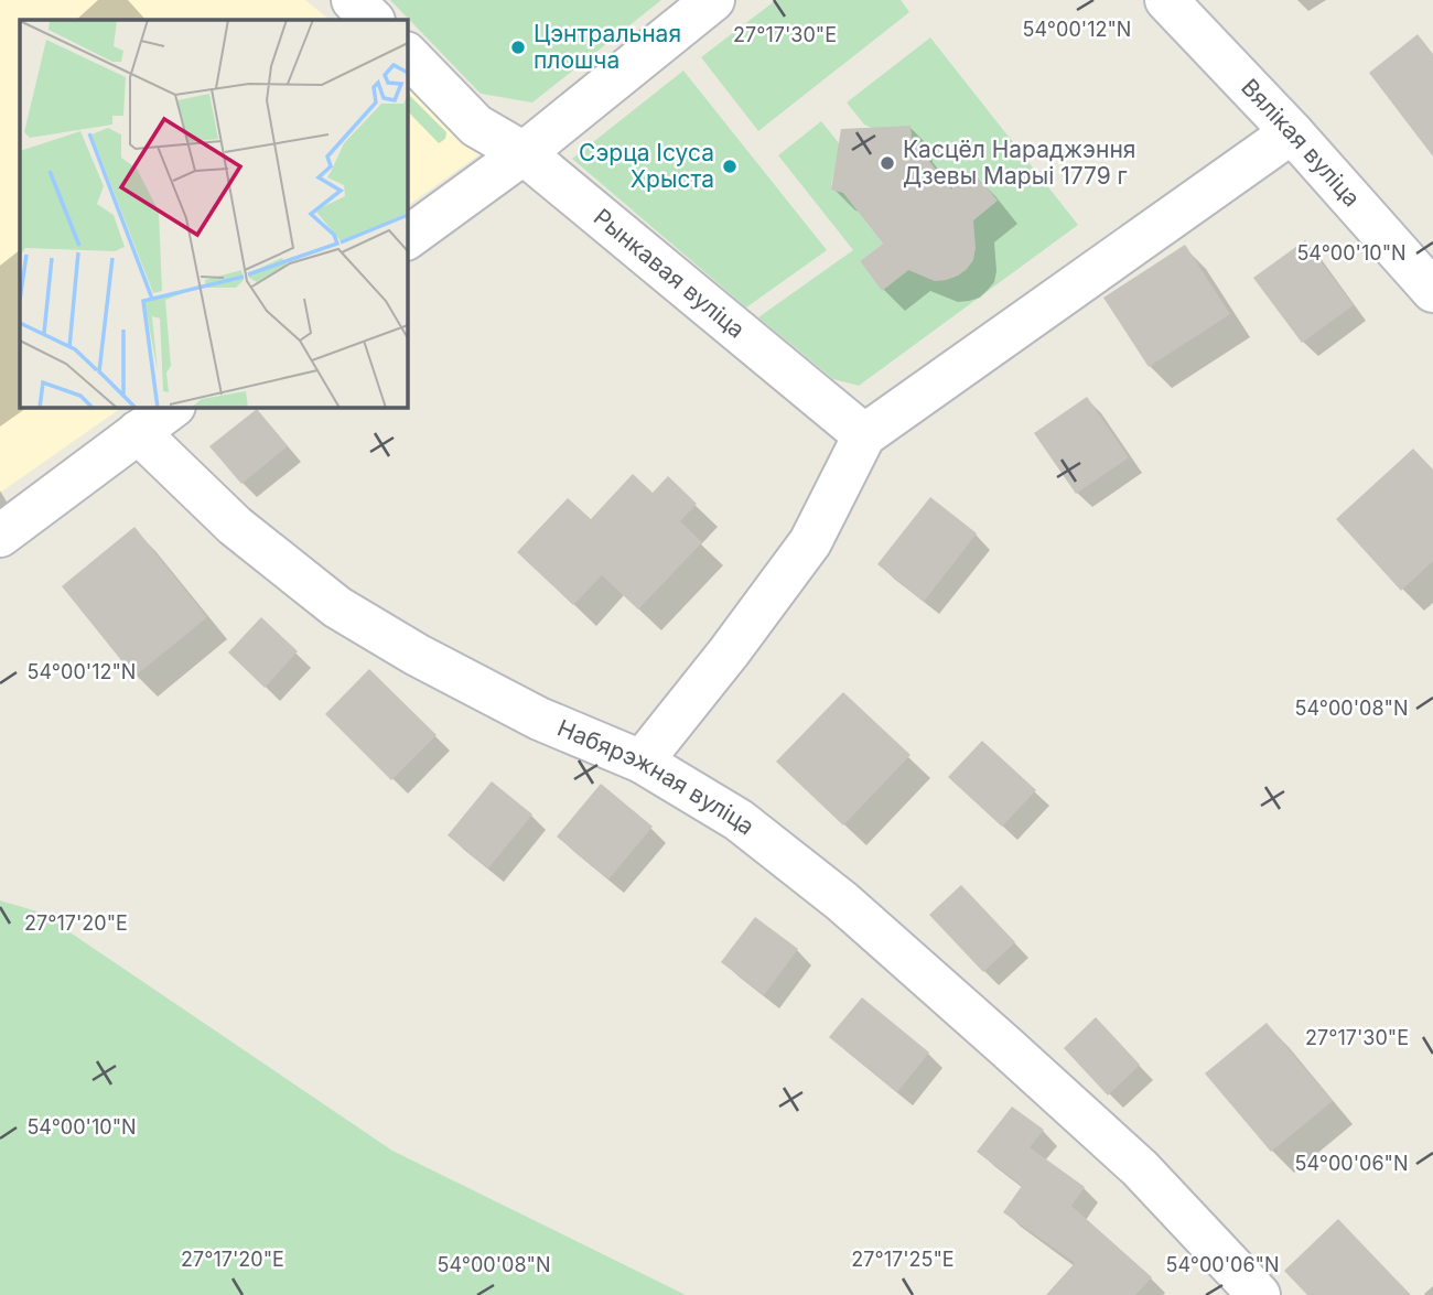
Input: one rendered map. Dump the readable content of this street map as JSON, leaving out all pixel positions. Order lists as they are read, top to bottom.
{
  "streets": {
    "street": ["Вялікая вуліца", "Рынкавая вуліца", "Набярэжная вуліца"]
  },
  "places": ["Цэнтральная плошча", "Касцёл Нараджэння Дзевы Марыі 1779 г", "Сэрца Ісуса Хрыста"],
  "coordinates": [
    "54°00'12\"N",
    "27°17'30\"E",
    "54°00'10\"N",
    "54°00'08\"N",
    "27°17'20\"E",
    "54°00'06\"N",
    "27°17'25\"E"
  ]
}
